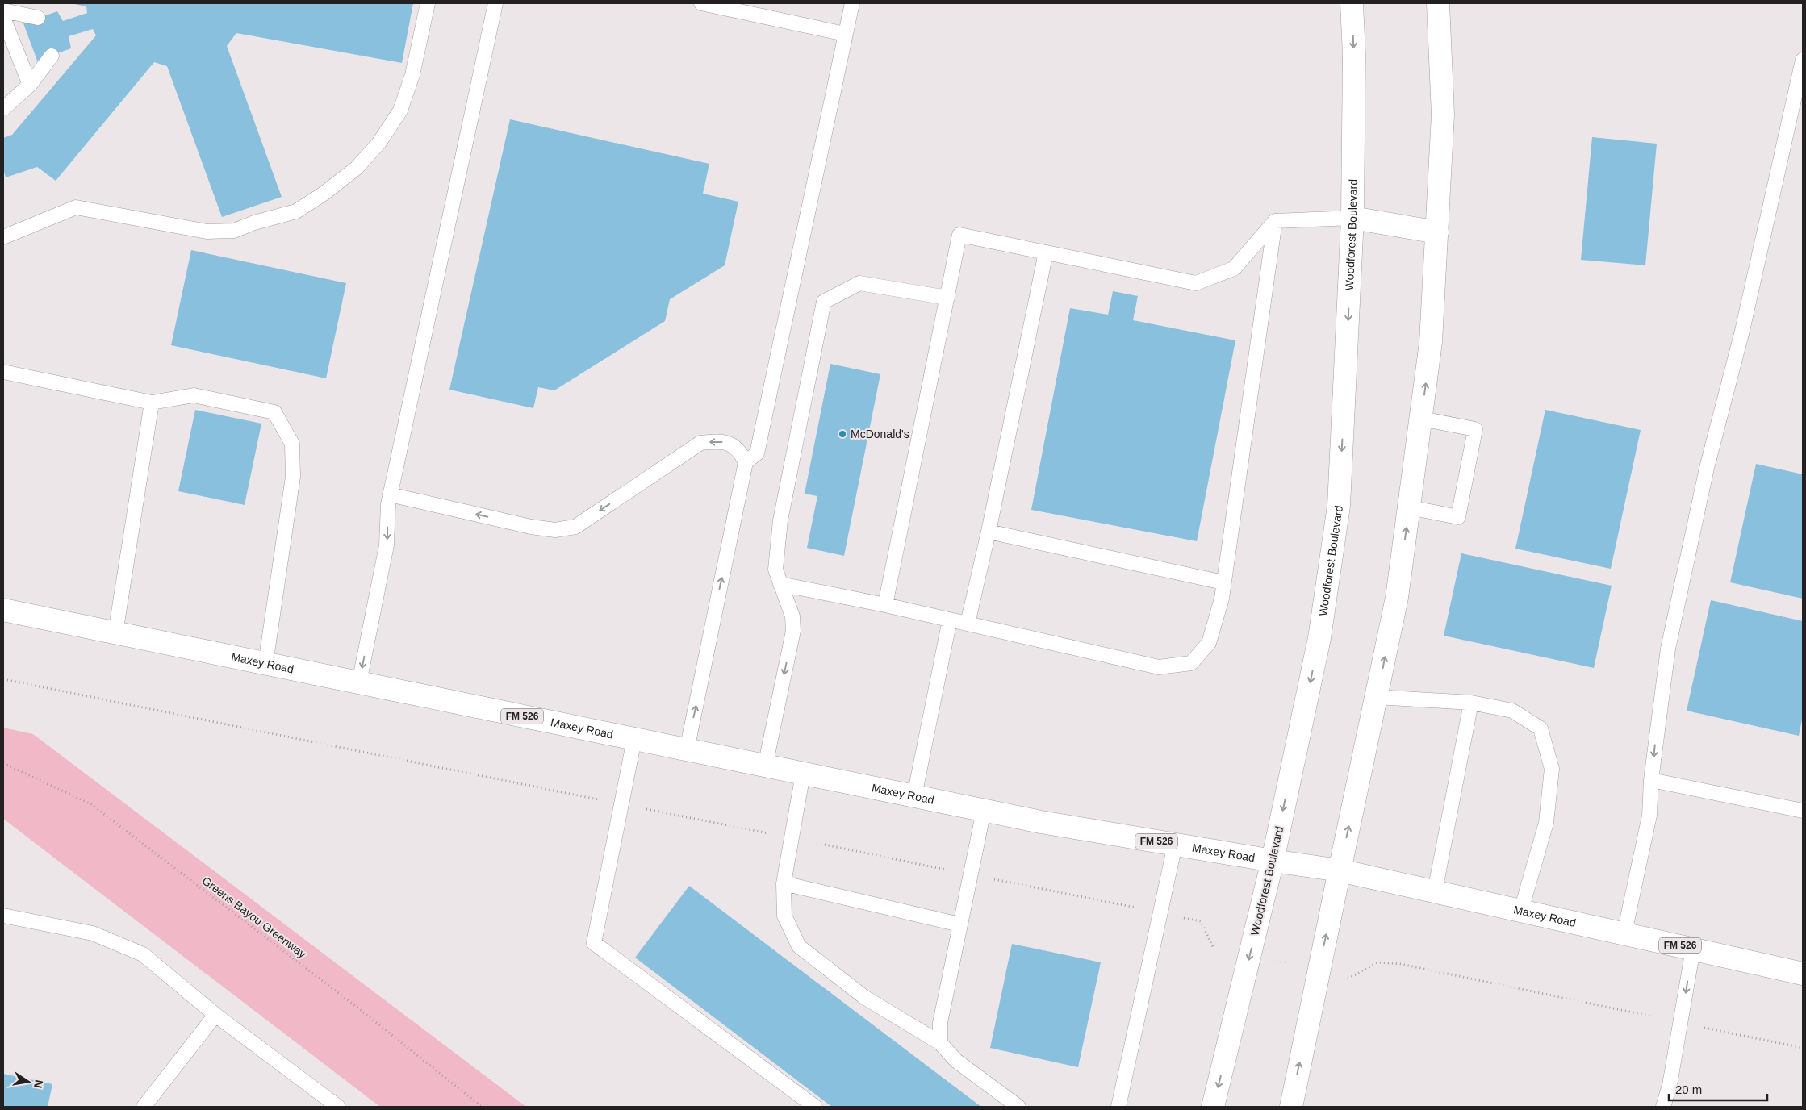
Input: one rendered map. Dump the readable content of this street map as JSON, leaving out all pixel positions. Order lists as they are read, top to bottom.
{
  "streets": {
    "main road": ["Woodforest Boulevard", "Maxey Road", "FM 526"],
    "path": ["Greens Bayou Greenway"]
  },
  "crossings": [
    ["Woodforest Boulevard", "Maxey Road"]
  ],
  "places": ["McDonald's"],
  "scale_bar": "20 m",
  "north": "right"
}
